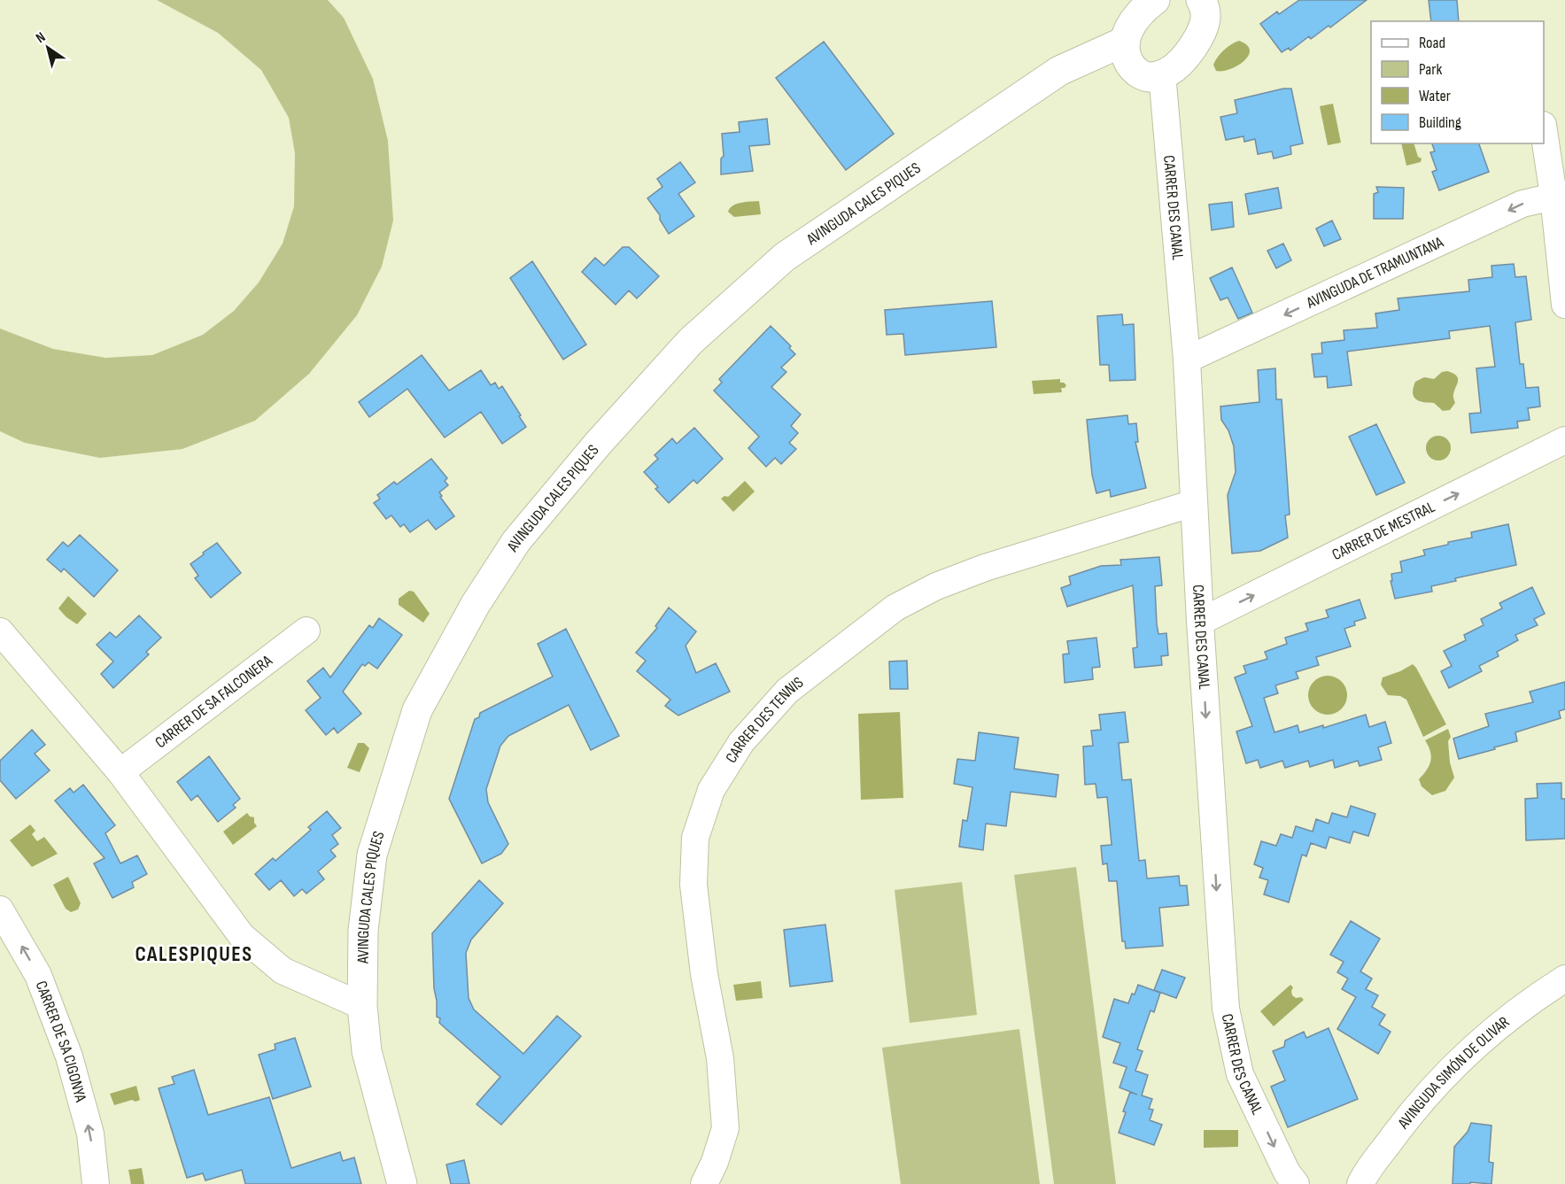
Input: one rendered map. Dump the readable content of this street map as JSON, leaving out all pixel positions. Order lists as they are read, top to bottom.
{
  "streets": {
    "street": [
      "AVINGUDA CALES PIQUES",
      "CARRER DES CANAL",
      "AVINGUDA DE TRAMUNTANA",
      "CARRER DE MESTRAL",
      "CARRER DE SA FALCONERA",
      "CARRER DES TENNIS",
      "CARRER DE SA CIGONYA",
      "AVINGUDA SIMÓN DE OLIVAR"
    ]
  },
  "crossings": [
    ["CARRER DES CANAL", "AVINGUDA DE TRAMUNTANA"],
    ["CARRER DES CANAL", "CARRER DE MESTRAL"],
    ["CARRER DES CANAL", "CARRER DES TENNIS"]
  ],
  "one_way": [
    "CARRER DES CANAL",
    "AVINGUDA DE TRAMUNTANA",
    "CARRER DE MESTRAL",
    "CARRER DE SA CIGONYA"
  ],
  "districts": ["CALESPIQUES"],
  "legend": [
    "Road",
    "Park",
    "Water",
    "Building"
  ],
  "north": "top left"
}
